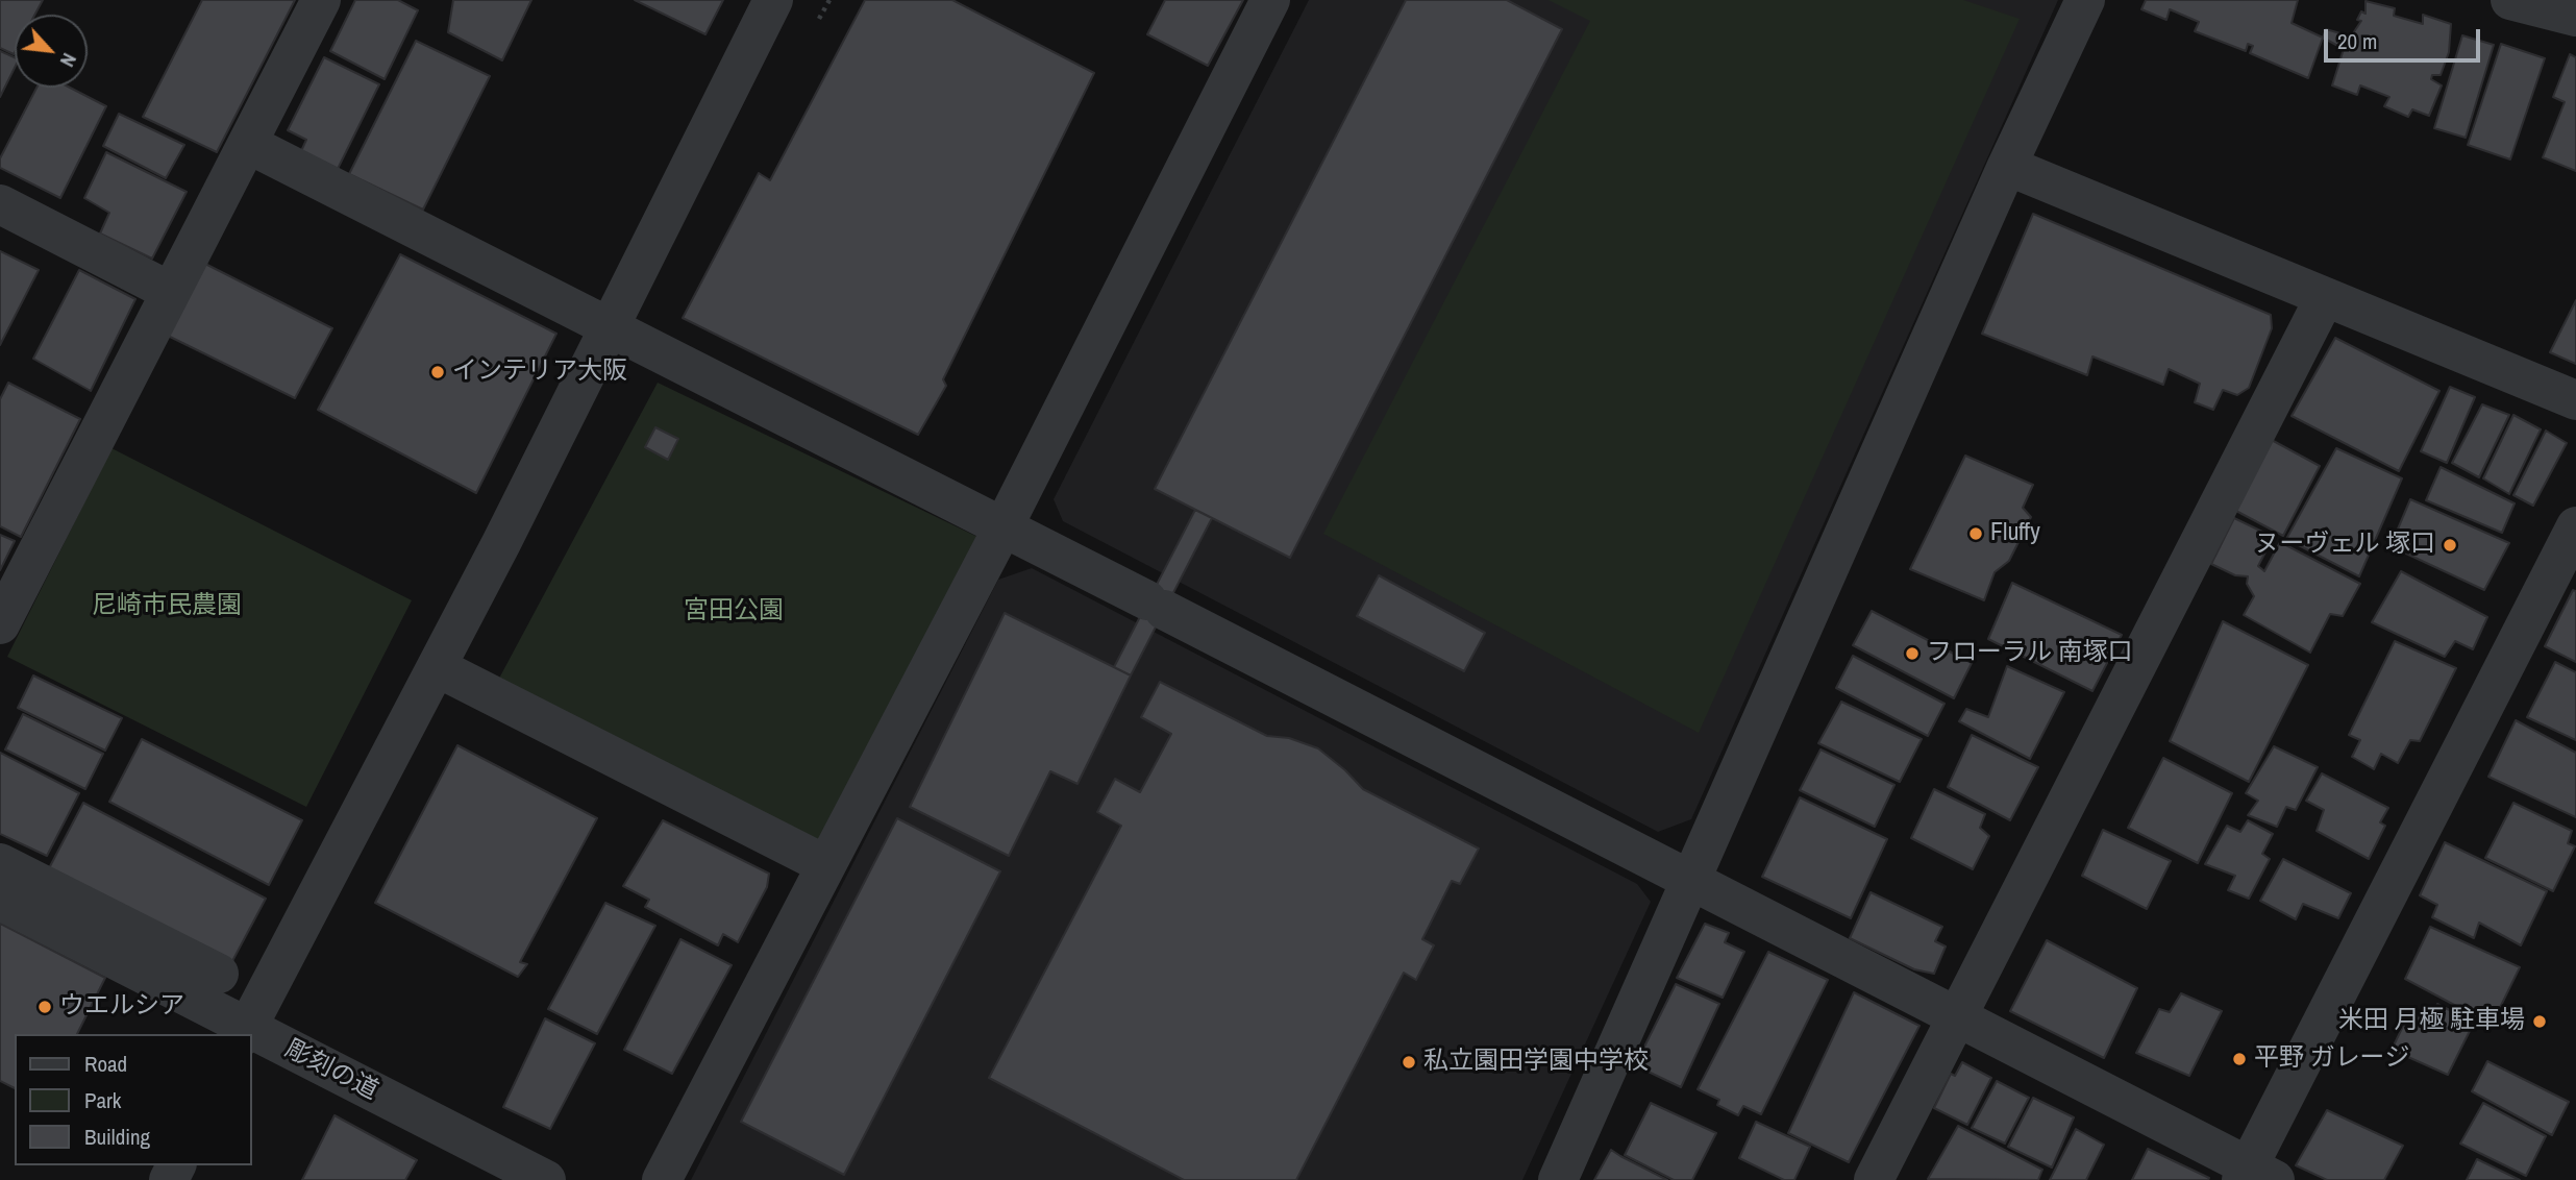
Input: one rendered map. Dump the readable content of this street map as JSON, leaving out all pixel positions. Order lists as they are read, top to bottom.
{
  "streets": {
    "street": ["彫刻の道"]
  },
  "parks": ["尼崎市民農園", "宮田公園"],
  "places": [
    "インテリア大阪",
    "Fluffy",
    "ヌーヴェル 塚口",
    "フローラル 南塚口",
    "ウエルシア",
    "米田 月極 駐車場",
    "平野 ガレージ",
    "私立園田学園中学校"
  ],
  "legend": ["Road", "Park", "Building"],
  "scale_bar": "20 m",
  "north": "bottom right"
}
